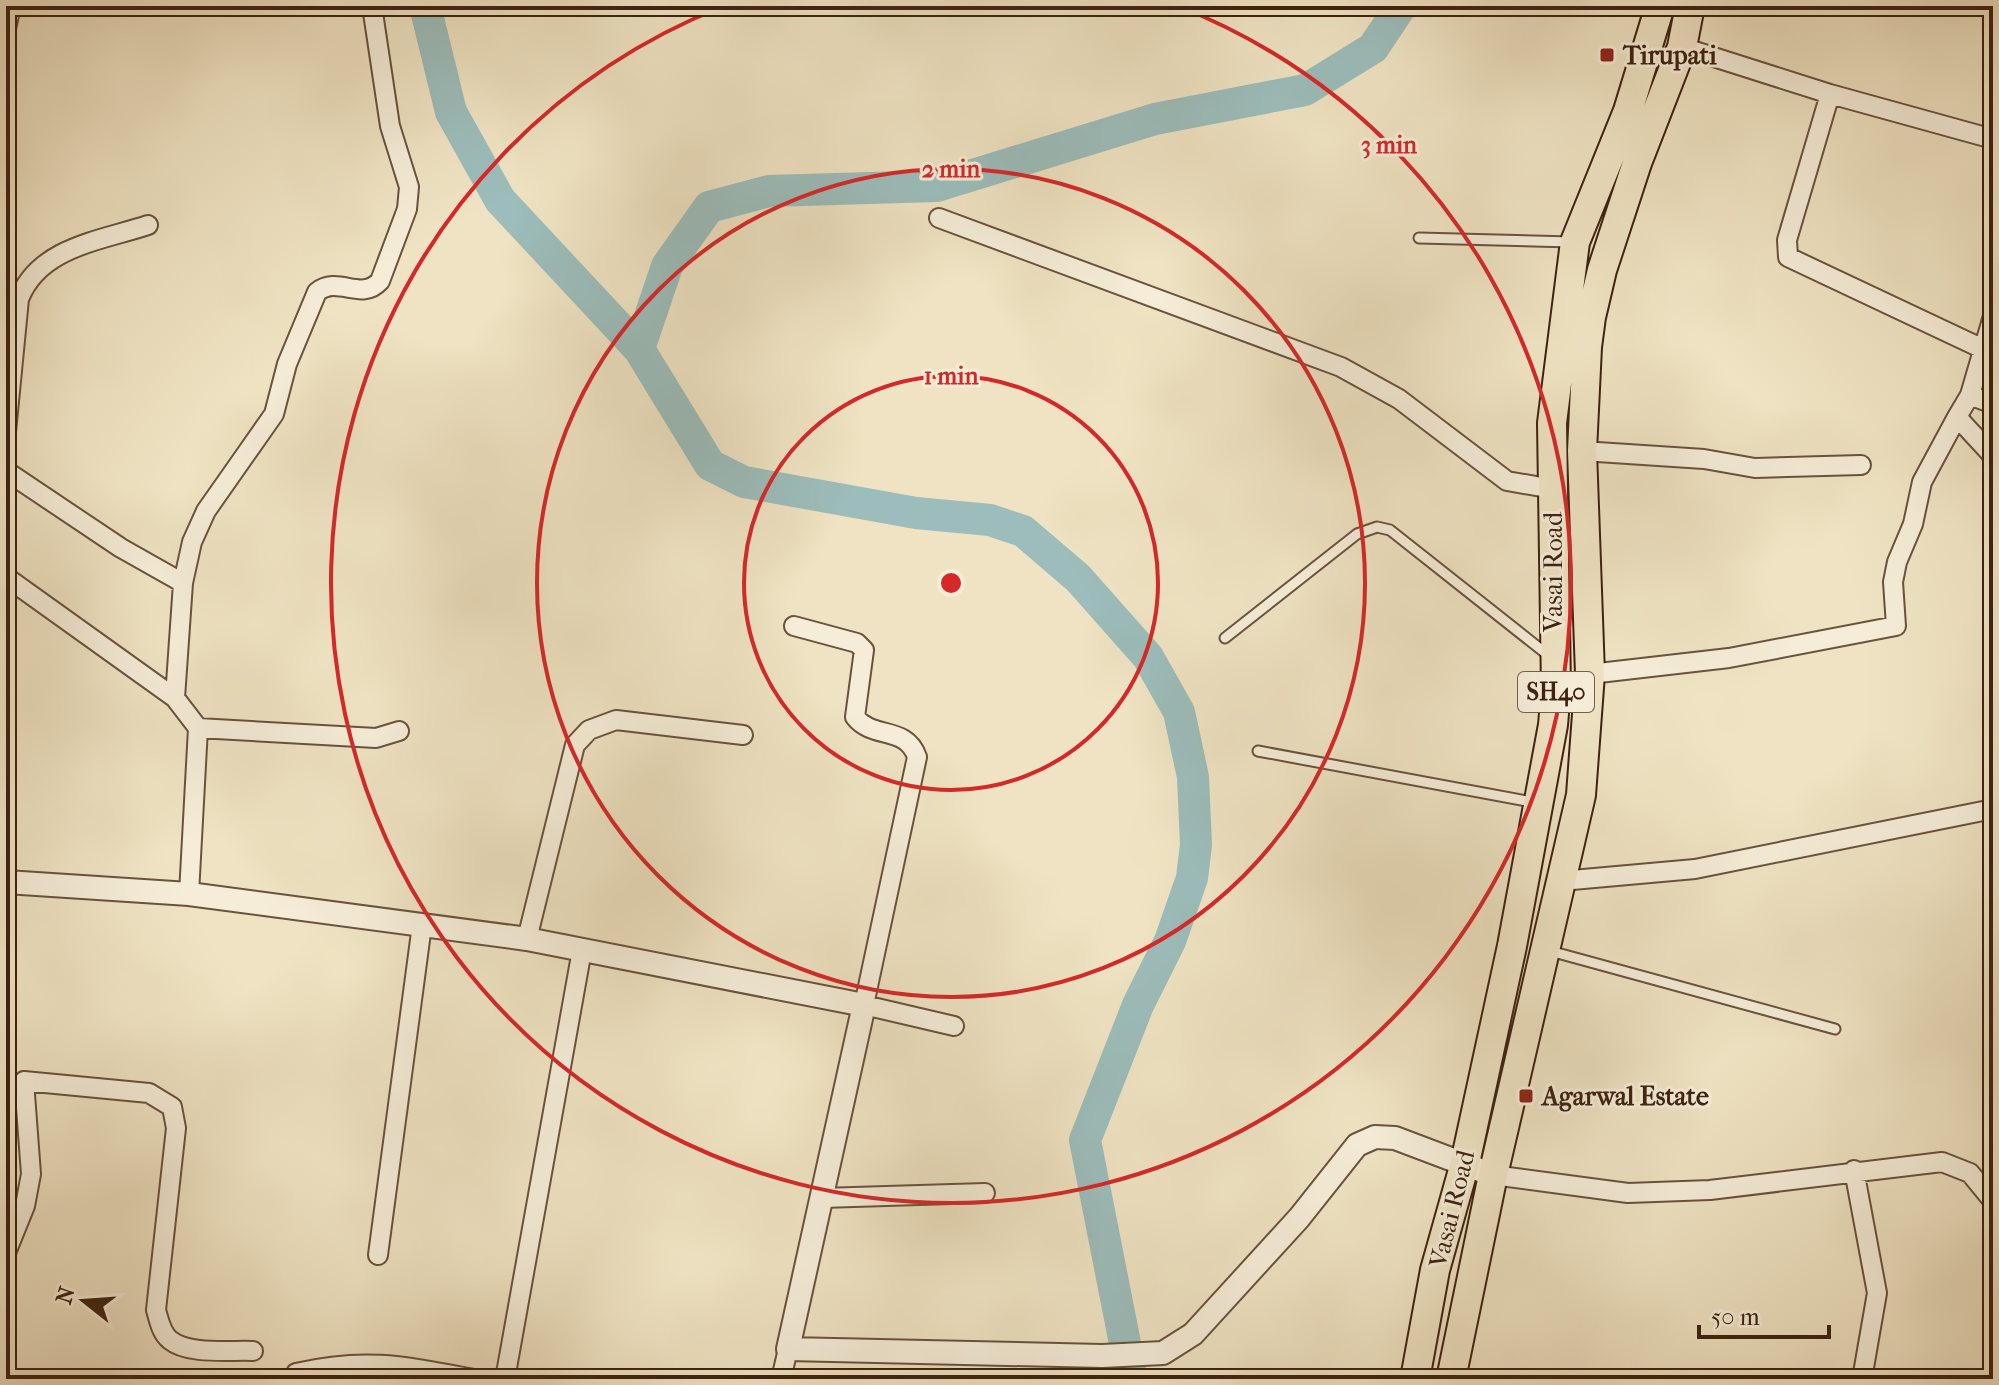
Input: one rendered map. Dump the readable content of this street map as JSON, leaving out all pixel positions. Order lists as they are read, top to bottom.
{
  "streets": {
    "main road": ["Vasai Road", "SH40"]
  },
  "places": {
    "transit": ["Tirupati", "Agarwal Estate"]
  },
  "scale_bar": "50 m",
  "north": "left",
  "rings": ["3 min", "2 min", "1 min"]
}
